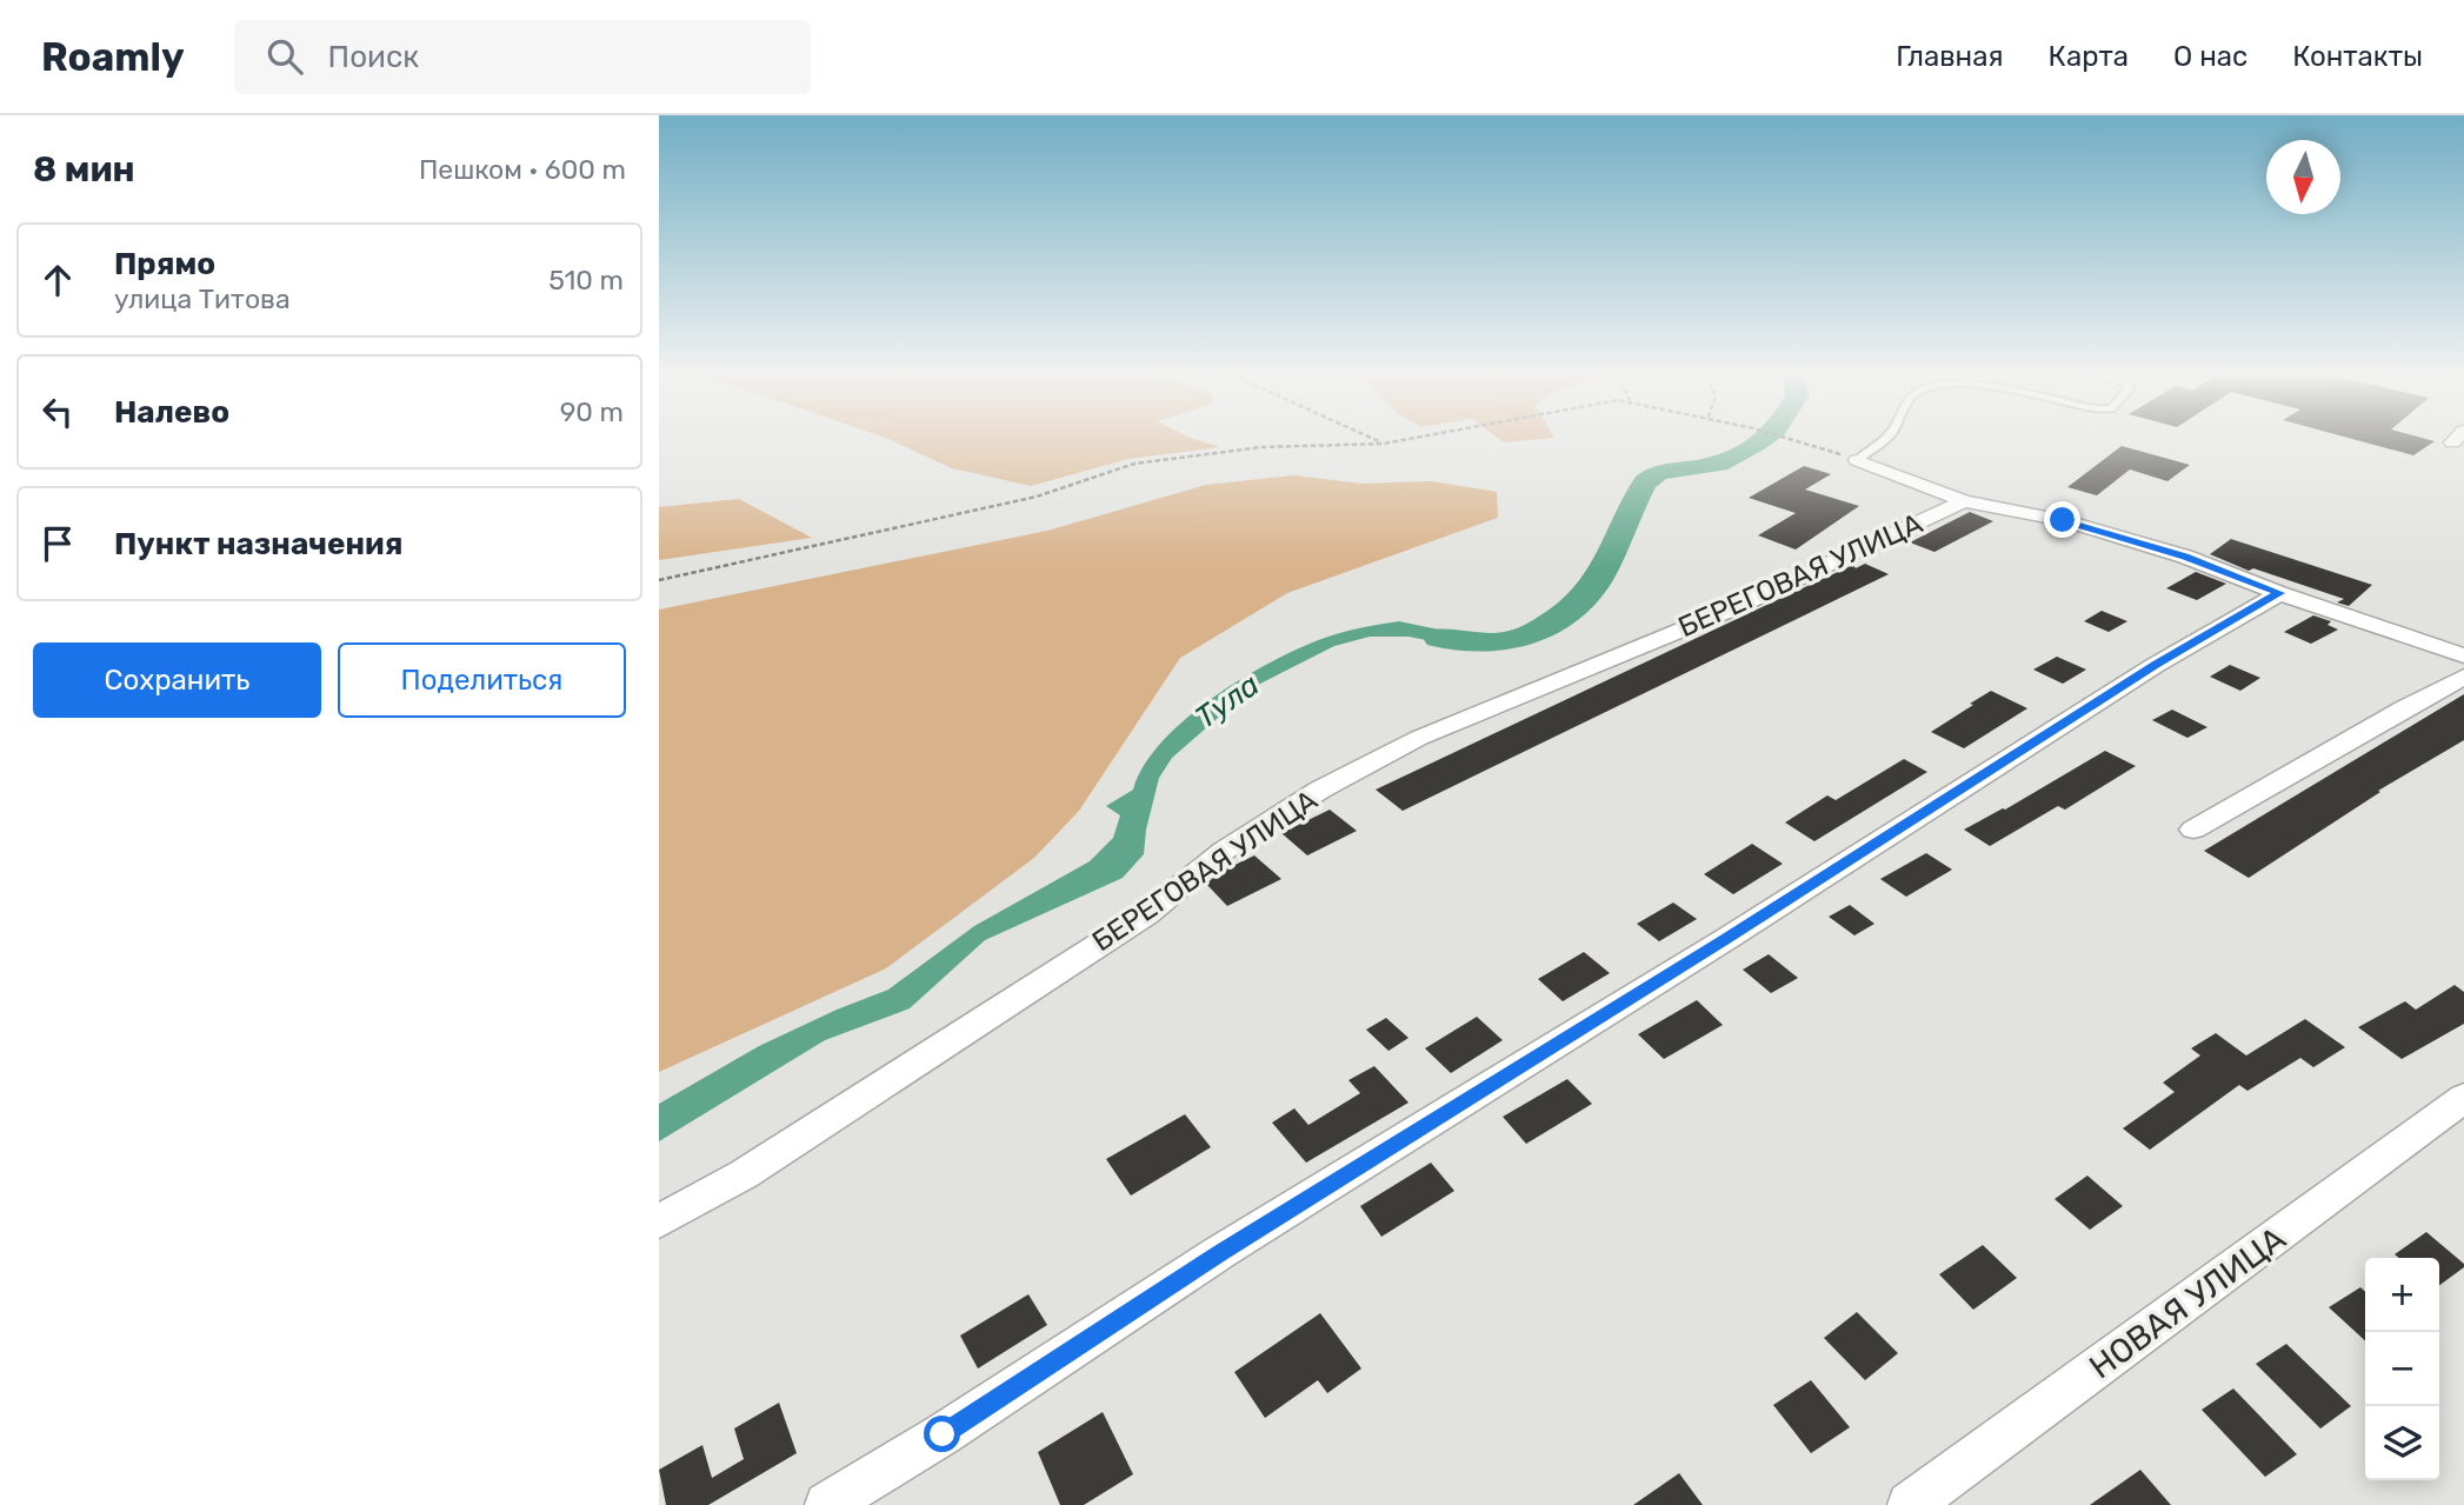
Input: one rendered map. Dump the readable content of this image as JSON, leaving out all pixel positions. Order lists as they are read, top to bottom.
{
  "streets": {
    "street": ["БЕРЕГОВАЯ УЛИЦА", "НОВАЯ УЛИЦА"]
  },
  "water": ["Тула"],
  "north": "bottom",
  "page": {
    "header": "Roamly",
    "search": "Поиск",
    "nav": [
      "Главная",
      "Карта",
      "О нас",
      "Контакты"
    ],
    "heading": ["8 мин", "Пешком · 600 m"],
    "list": [
      ["Прямо", "улица Титова", "510 m"],
      ["Налево", "90 m"],
      "Пункт назначения"
    ],
    "buttons": ["Сохранить", "Поделиться"],
    "map_buttons": ["+", "−"]
  }
}
